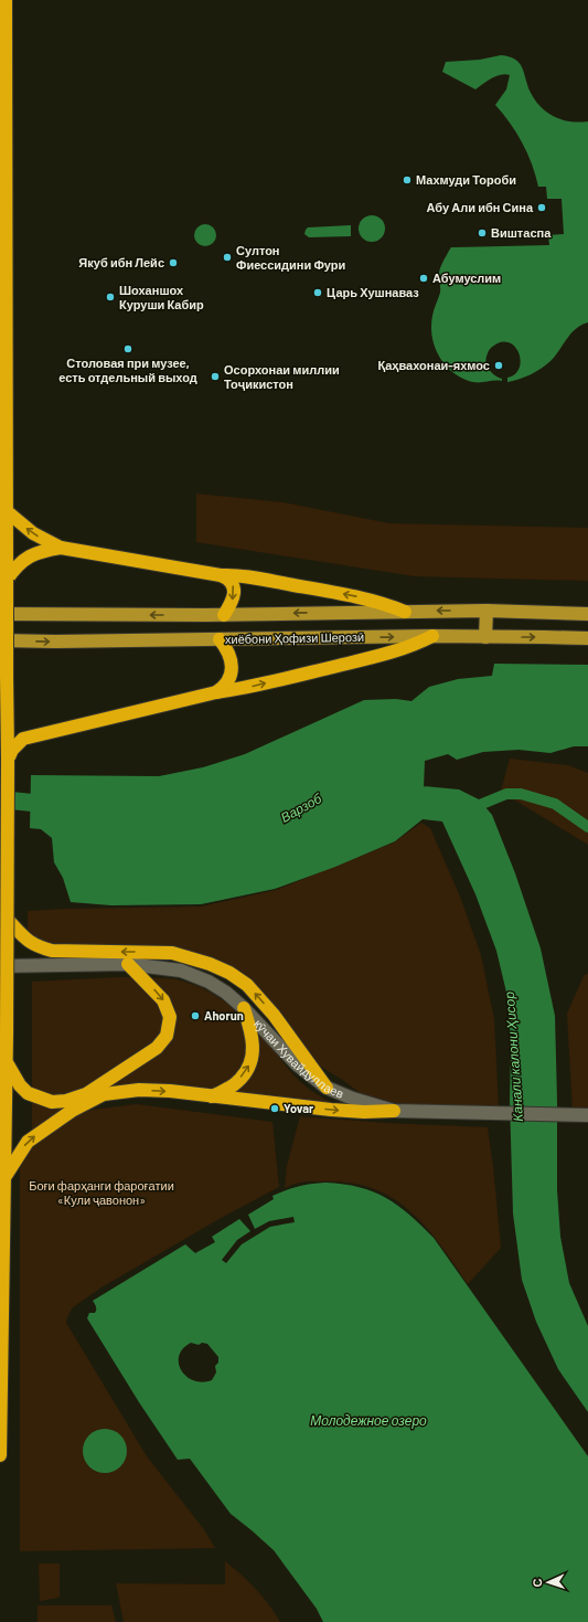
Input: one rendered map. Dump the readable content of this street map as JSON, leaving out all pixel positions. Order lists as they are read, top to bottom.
{
  "streets": {
    "main road": ["хиёбони Ҳофизи Шерозӣ"],
    "street": ["кӯчаи Хувайдуллаев"]
  },
  "water": ["Варзоб", "Канали калони Ҳисор", "Молодежное озеро"],
  "parks": ["Боғи фарҳанги фароғатии «Кули ҷавонон»"],
  "places": [
    "Махмуди Тороби",
    "Абу Али ибн Сина",
    "Виштаспа",
    "Султон Фиессидини Фури",
    "Якуб ибн Лейс",
    "Абумуслим",
    "Царь Хушнаваз",
    "Шоханшох Куруши Кабир",
    "Столовая при музее, есть отдельный выход",
    "Қаҳвахонаи-яхмос",
    "Осорхонаи миллии Тоҷикистон",
    "Ahorun",
    "Yovar"
  ],
  "north": "left"
}
